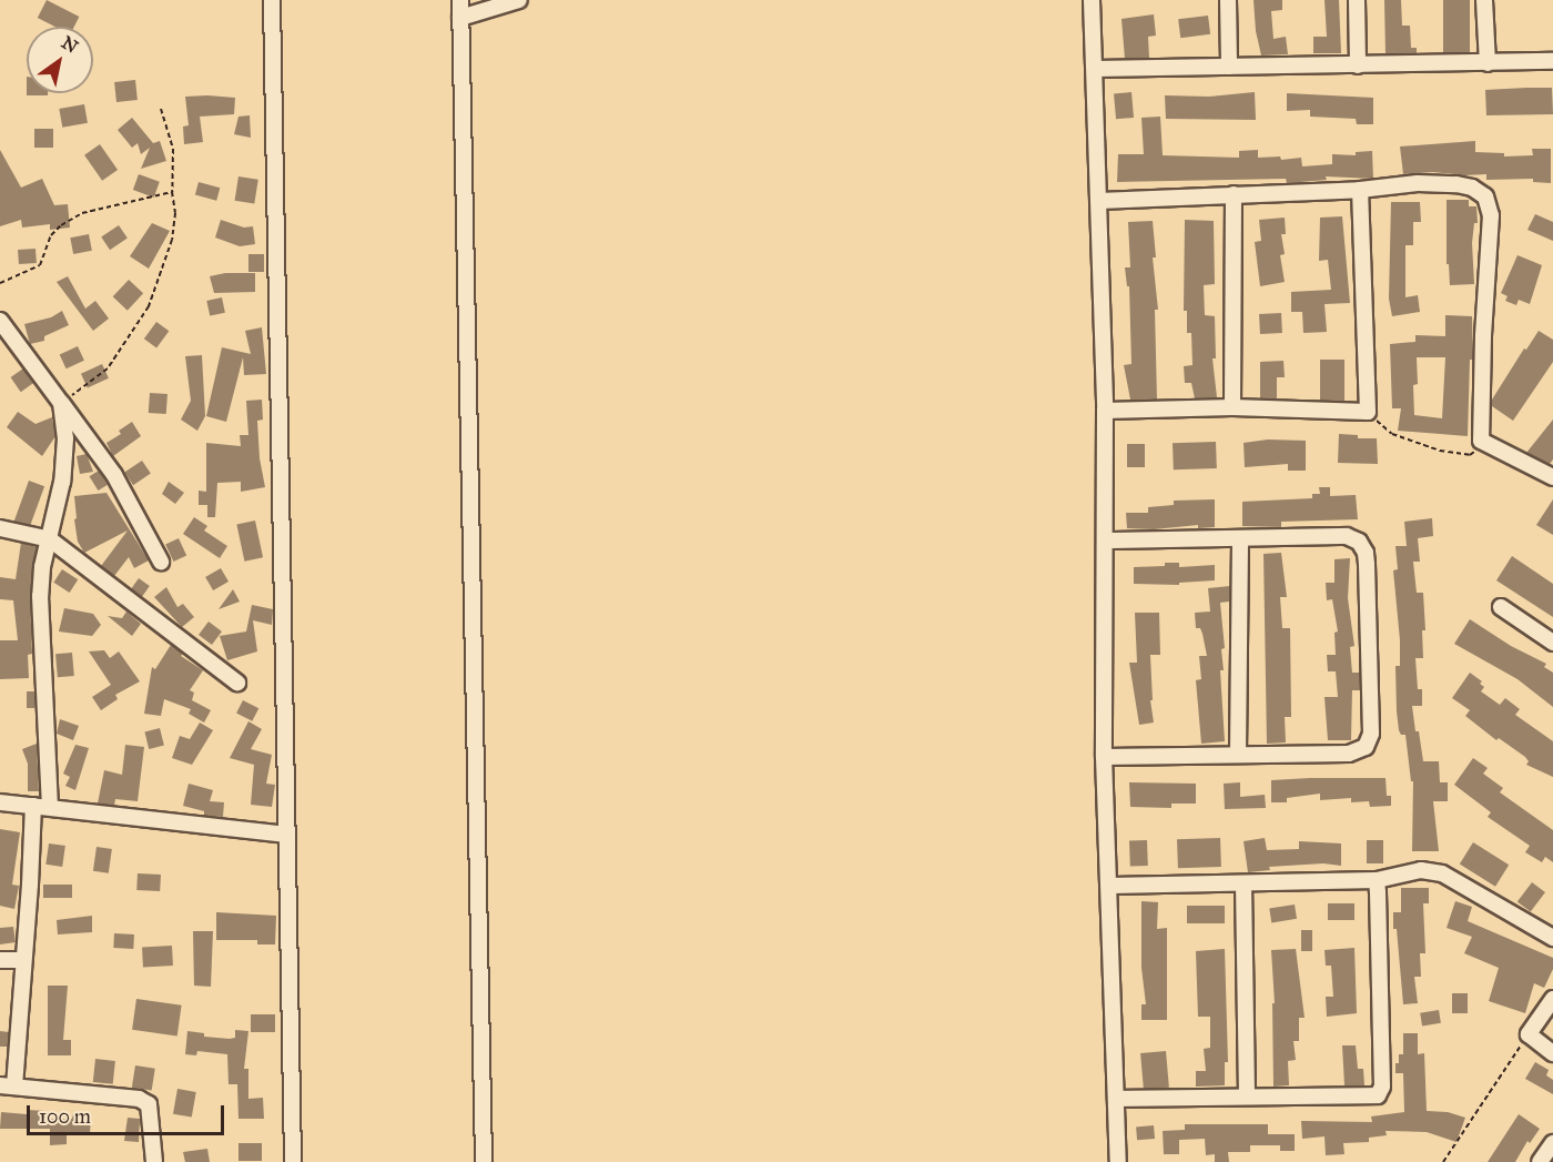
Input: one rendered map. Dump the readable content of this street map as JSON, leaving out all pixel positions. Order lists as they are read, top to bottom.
{
  "scale_bar": "100 m",
  "north": "top right"
}
